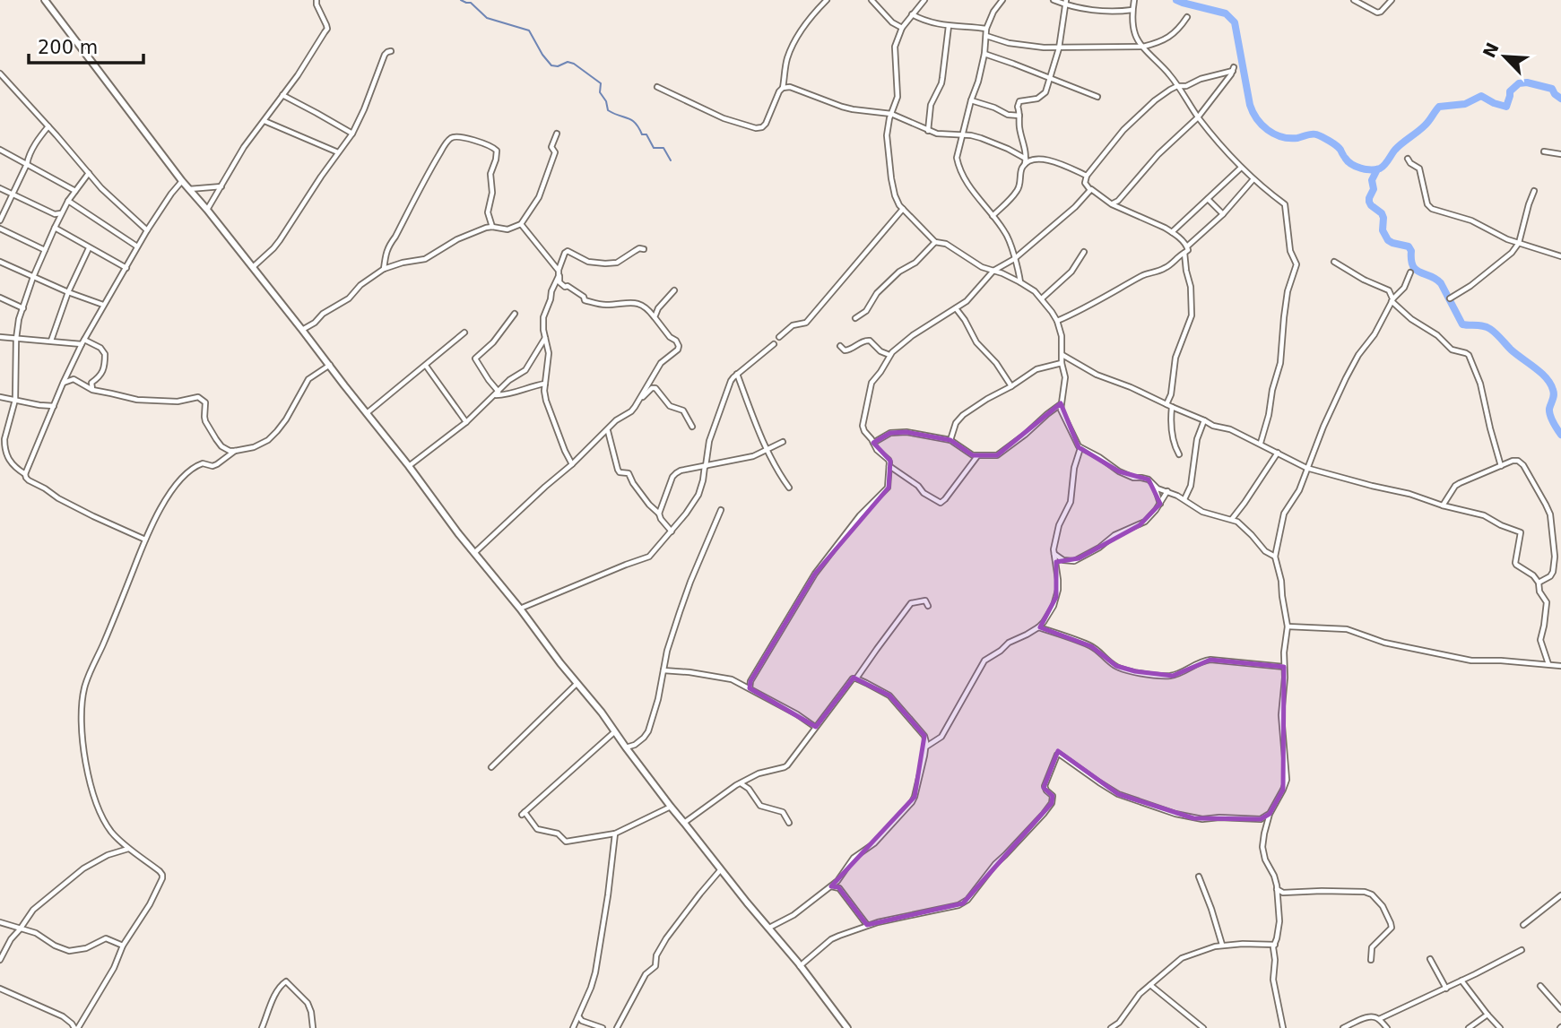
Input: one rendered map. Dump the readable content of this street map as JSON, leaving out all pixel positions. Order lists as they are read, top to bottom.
{
  "scale_bar": "200 m",
  "north": "top left"
}
